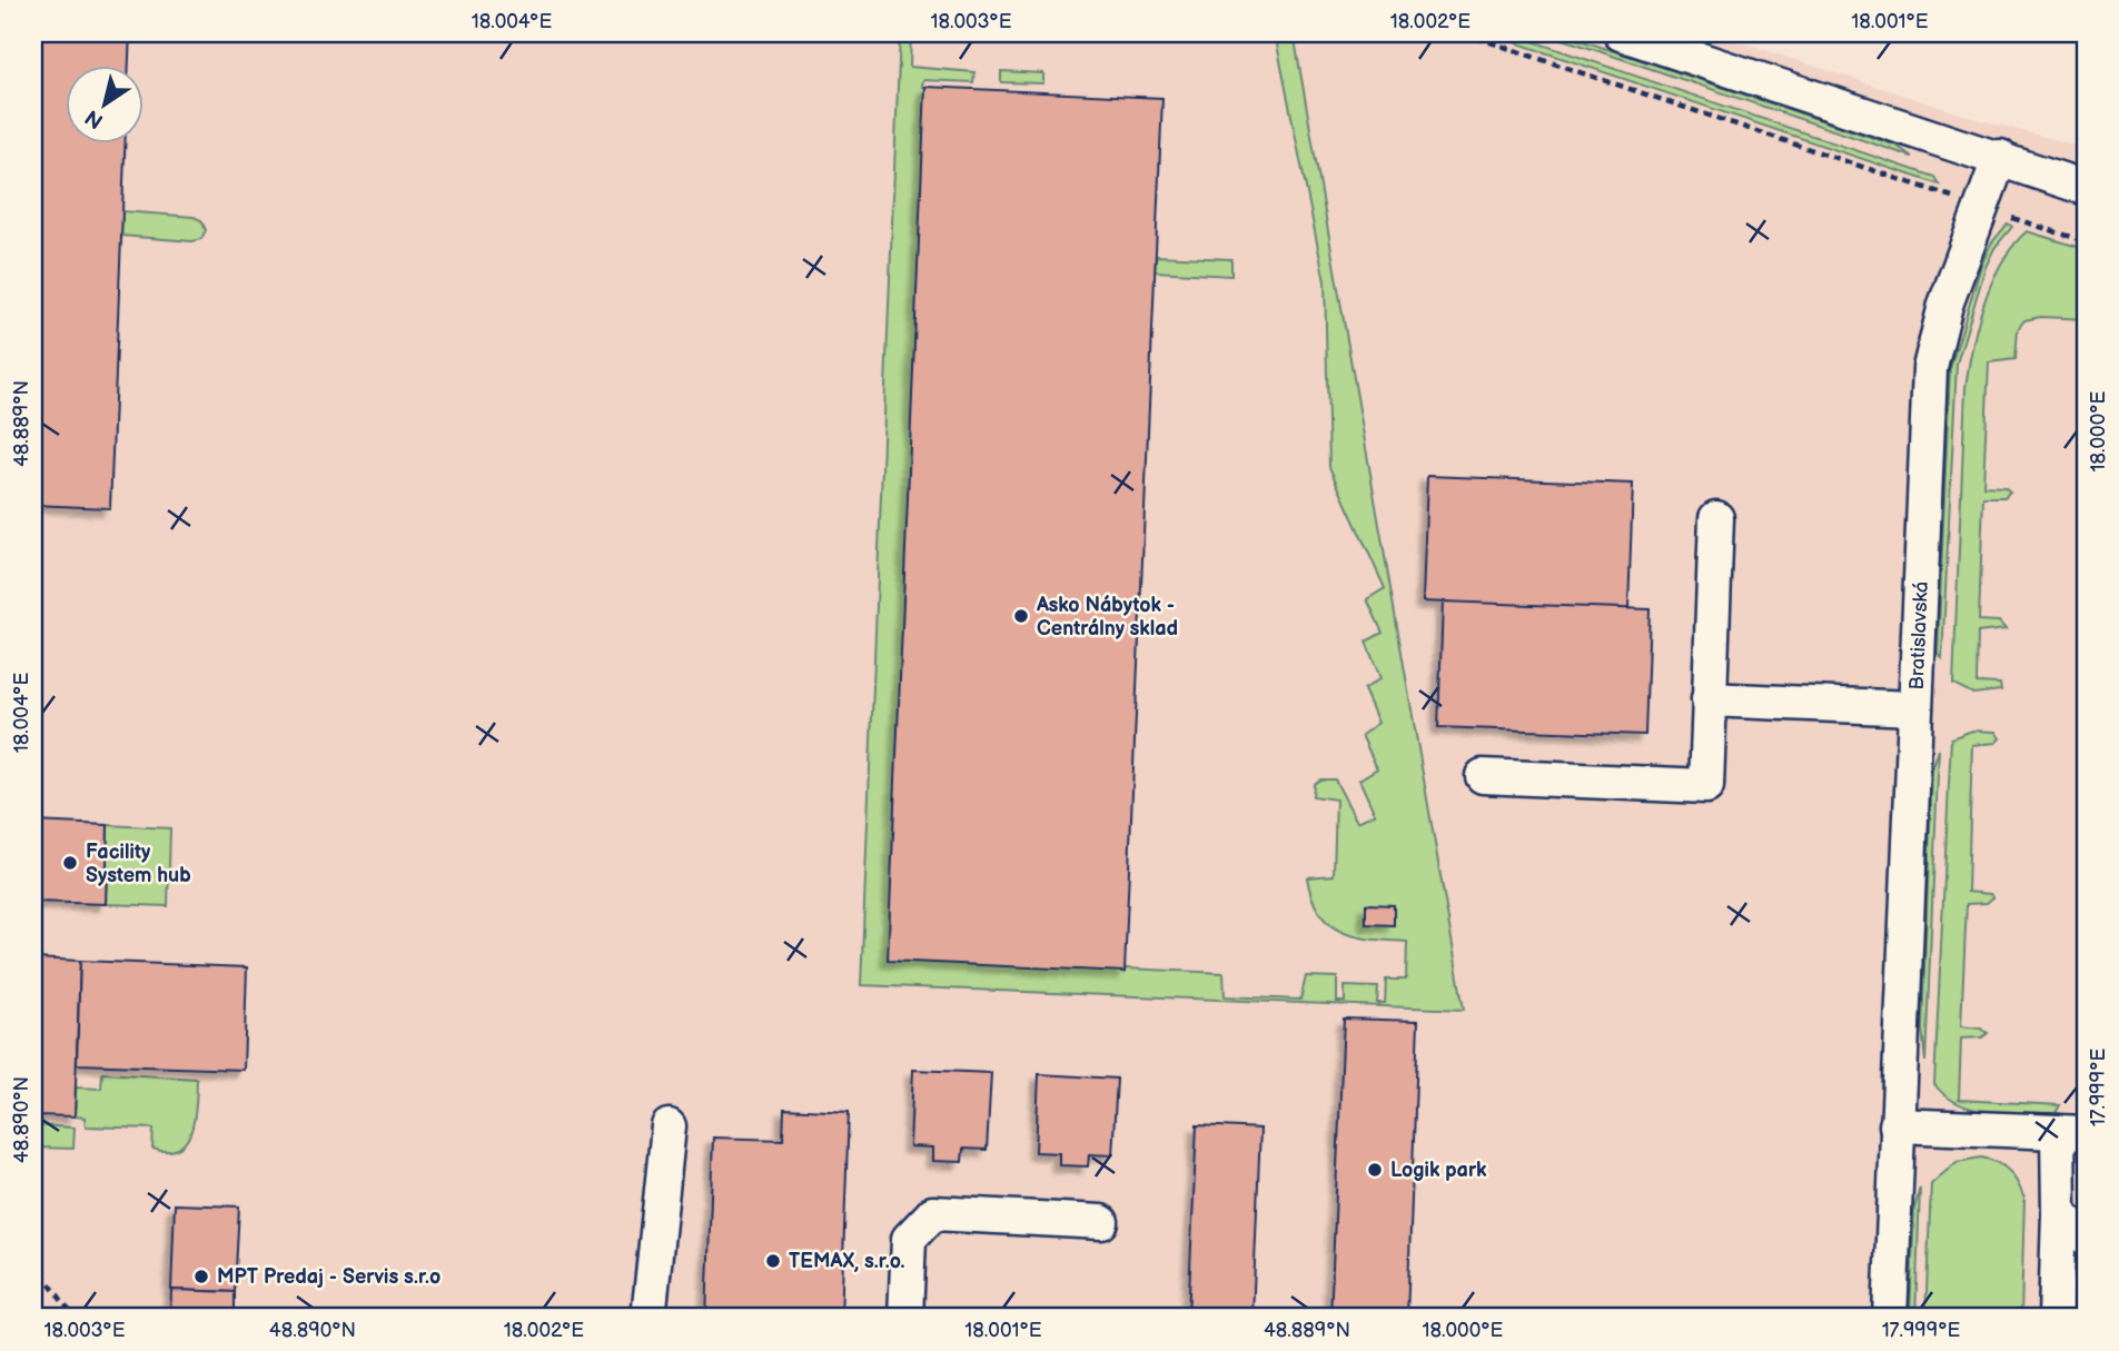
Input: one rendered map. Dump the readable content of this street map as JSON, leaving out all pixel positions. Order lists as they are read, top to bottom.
{
  "streets": {
    "lane": ["Bratislavská"]
  },
  "places": [
    "Asko Nábytok - Centrálny sklad",
    "Facility System hub",
    "Logik park",
    "TEMAX, s.r.o.",
    "MPT Predaj - Servis s.r.o"
  ],
  "north": "bottom left",
  "coordinates": [
    "18.004°E",
    "18.003°E",
    "18.002°E",
    "18.001°E",
    "48.889°N",
    "18.000°E",
    "17.999°E",
    "48.890°N"
  ]
}
